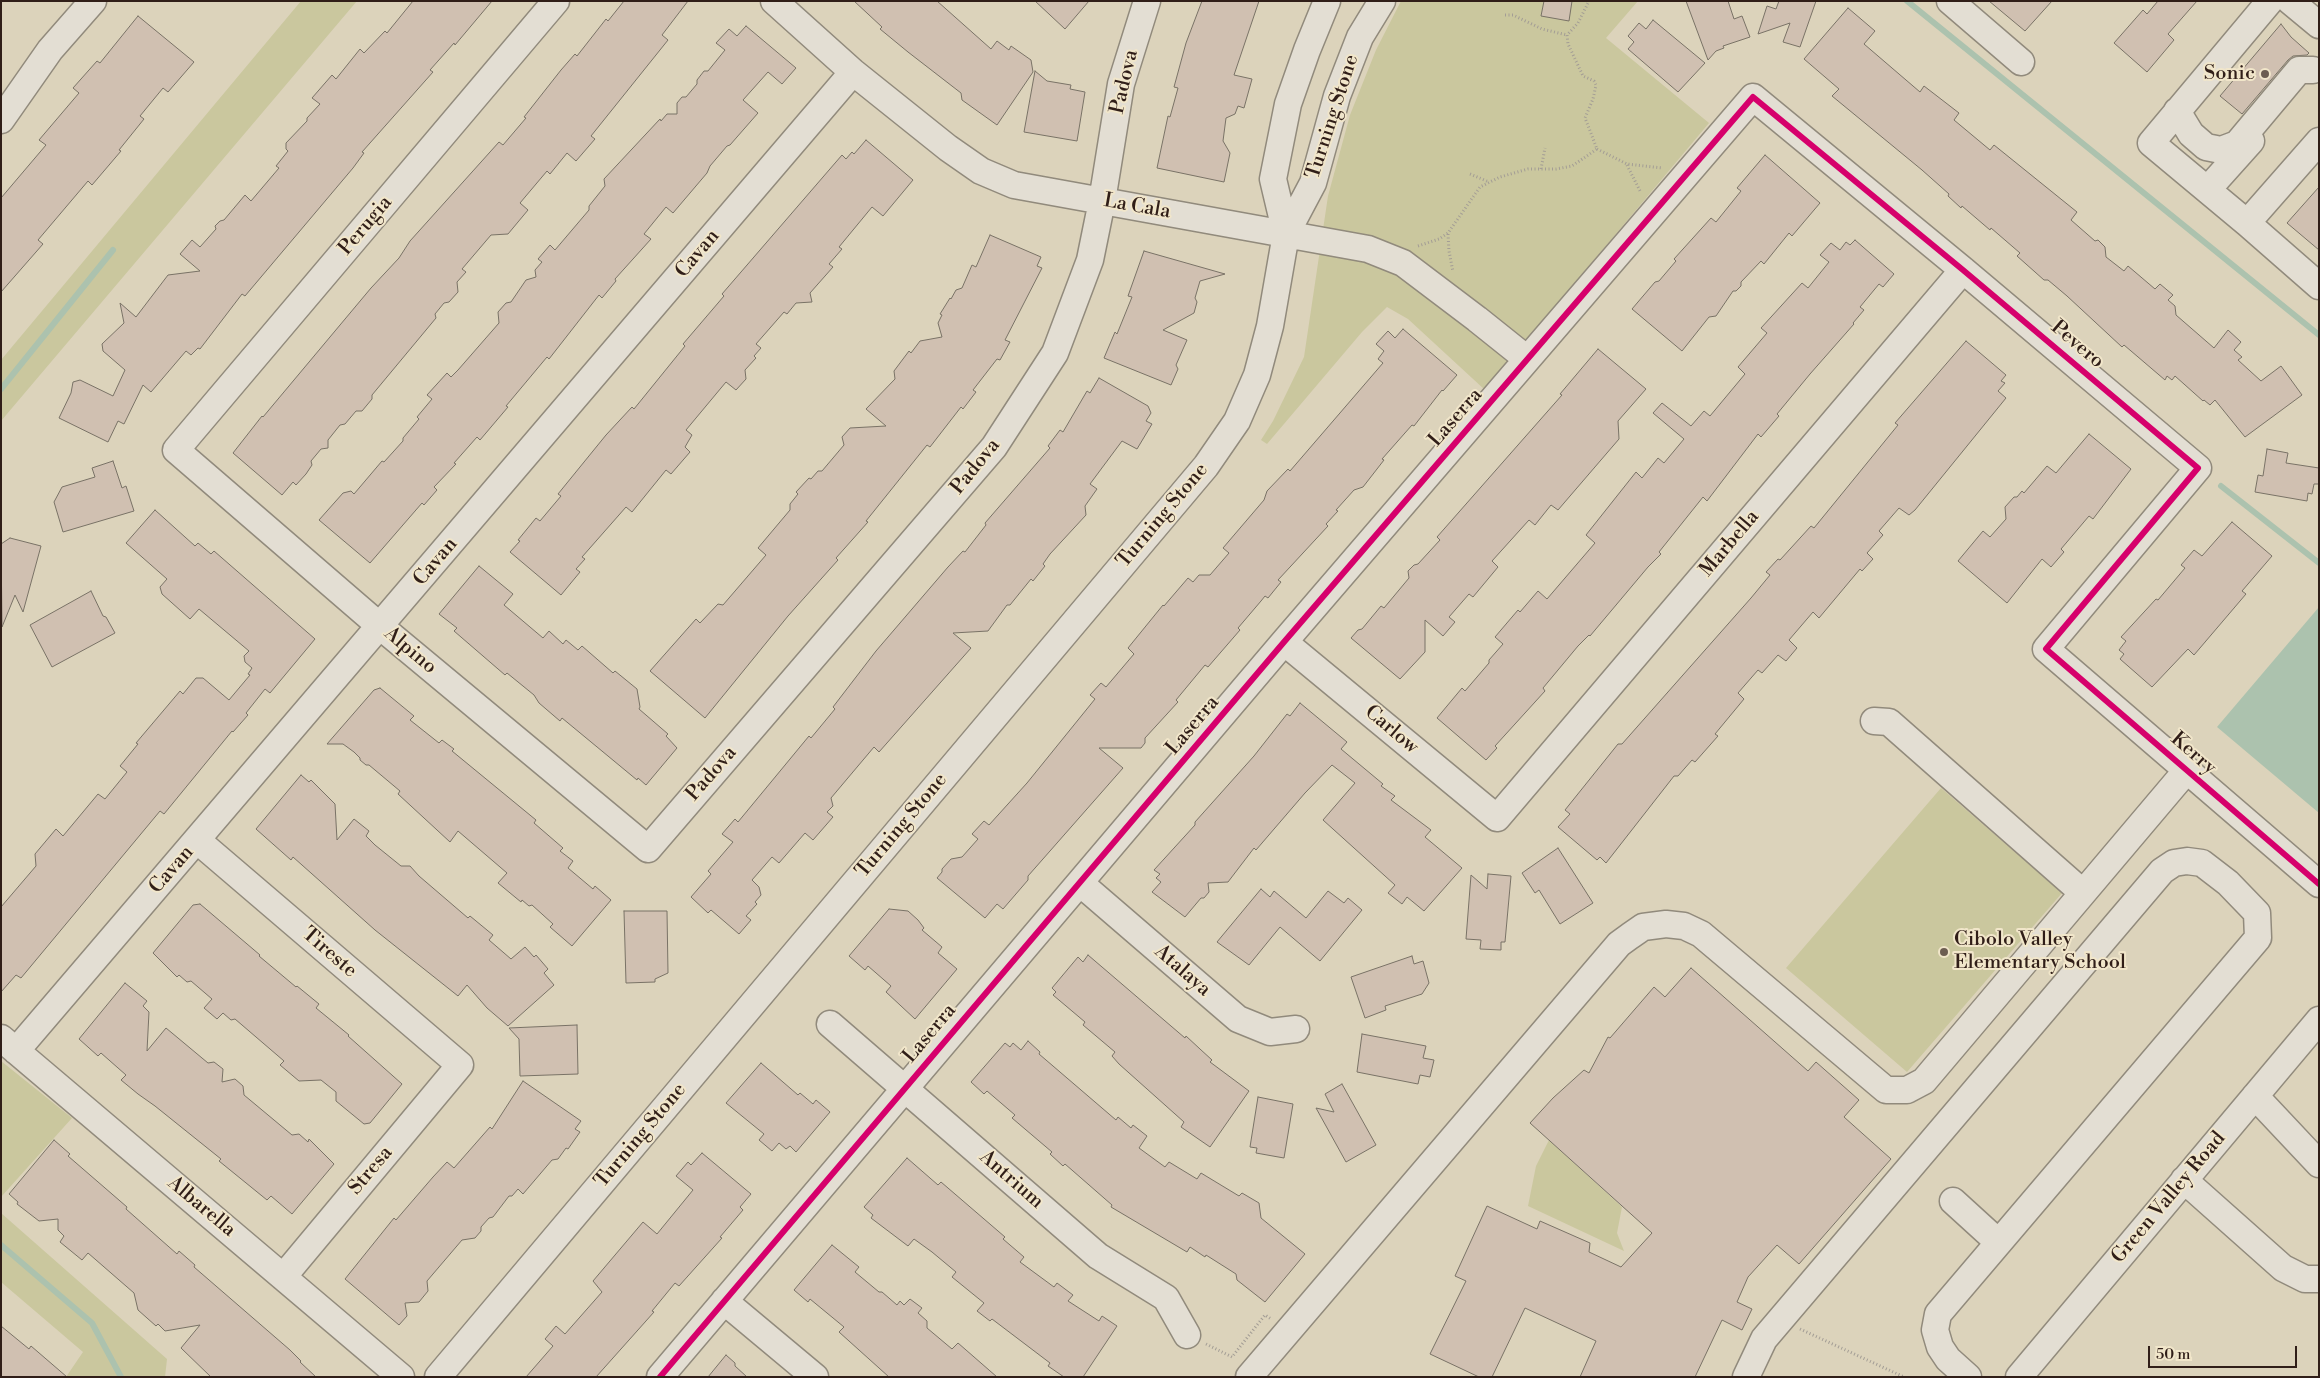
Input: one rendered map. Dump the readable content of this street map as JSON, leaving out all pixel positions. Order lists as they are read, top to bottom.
{
  "streets": {
    "street": [
      "Padova",
      "Turning Stone",
      "La Cala",
      "Perugia",
      "Cavan",
      "Pevero",
      "Laserra",
      "Marbella",
      "Alpino",
      "Carlow",
      "Kerry",
      "Tireste",
      "Atalaya",
      "Stresa",
      "Antrium",
      "Green Valley Road",
      "Albarella"
    ]
  },
  "crossings": [
    ["Padova", "La Cala"],
    ["Padova", "Alpino"],
    ["Turning Stone", "La Cala"],
    ["La Cala", "Cavan"],
    ["La Cala", "Laserra"],
    ["Perugia", "Alpino"],
    ["Cavan", "Alpino"],
    ["Cavan", "Tireste"],
    ["Cavan", "Albarella"],
    ["Pevero", "Laserra"],
    ["Pevero", "Marbella"],
    ["Pevero", "Kerry"],
    ["Laserra", "Carlow"],
    ["Laserra", "Atalaya"],
    ["Laserra", "Antrium"],
    ["Marbella", "Carlow"],
    ["Tireste", "Stresa"],
    ["Stresa", "Albarella"]
  ],
  "places": ["Sonic", "Cibolo Valley Elementary School"],
  "scale_bar": "50 m"
}
